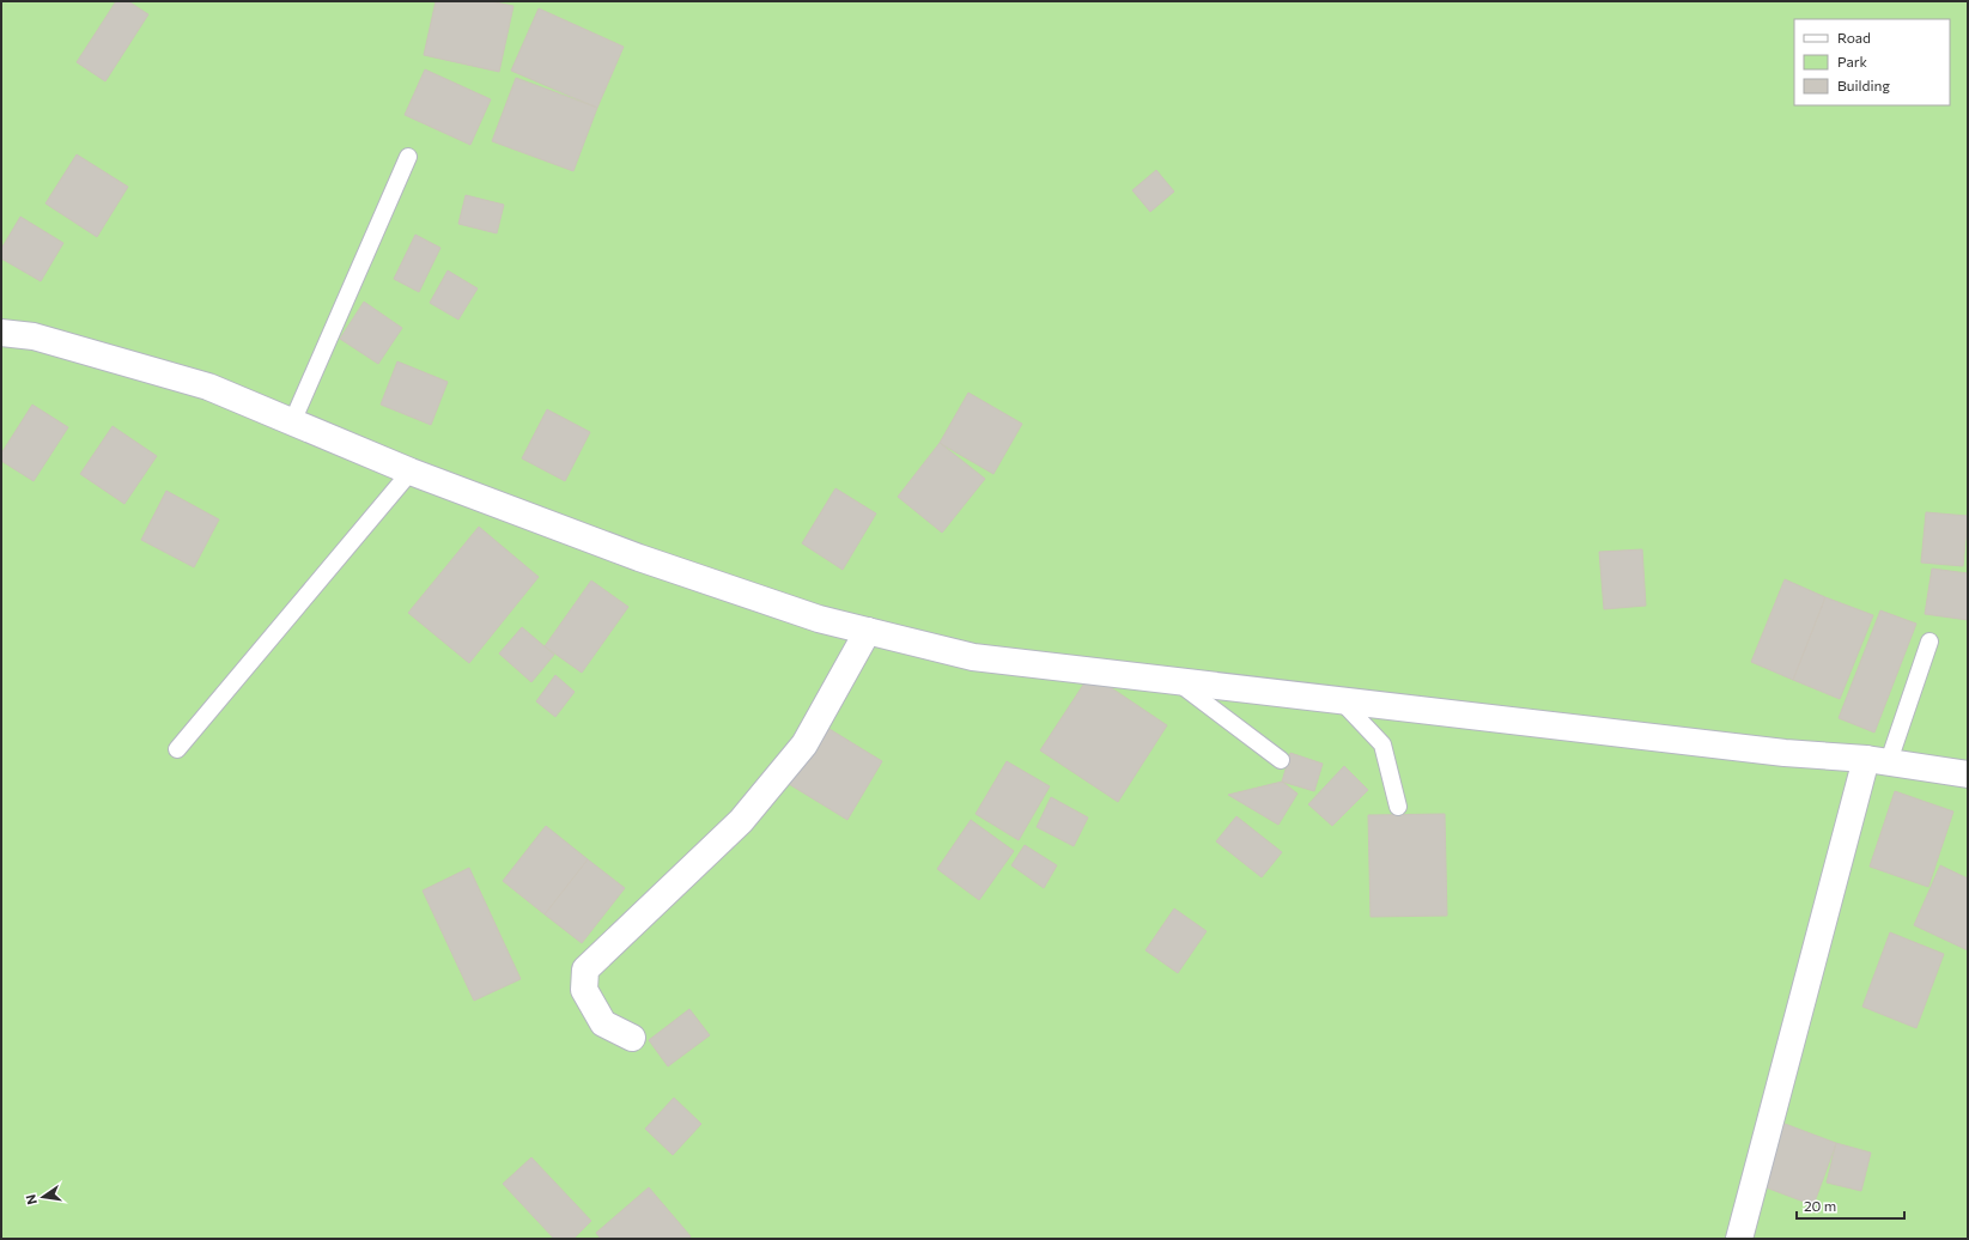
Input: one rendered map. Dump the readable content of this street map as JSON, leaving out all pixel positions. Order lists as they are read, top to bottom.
{
  "legend": ["Road", "Park", "Building"],
  "scale_bar": "20 m",
  "north": "left"
}
